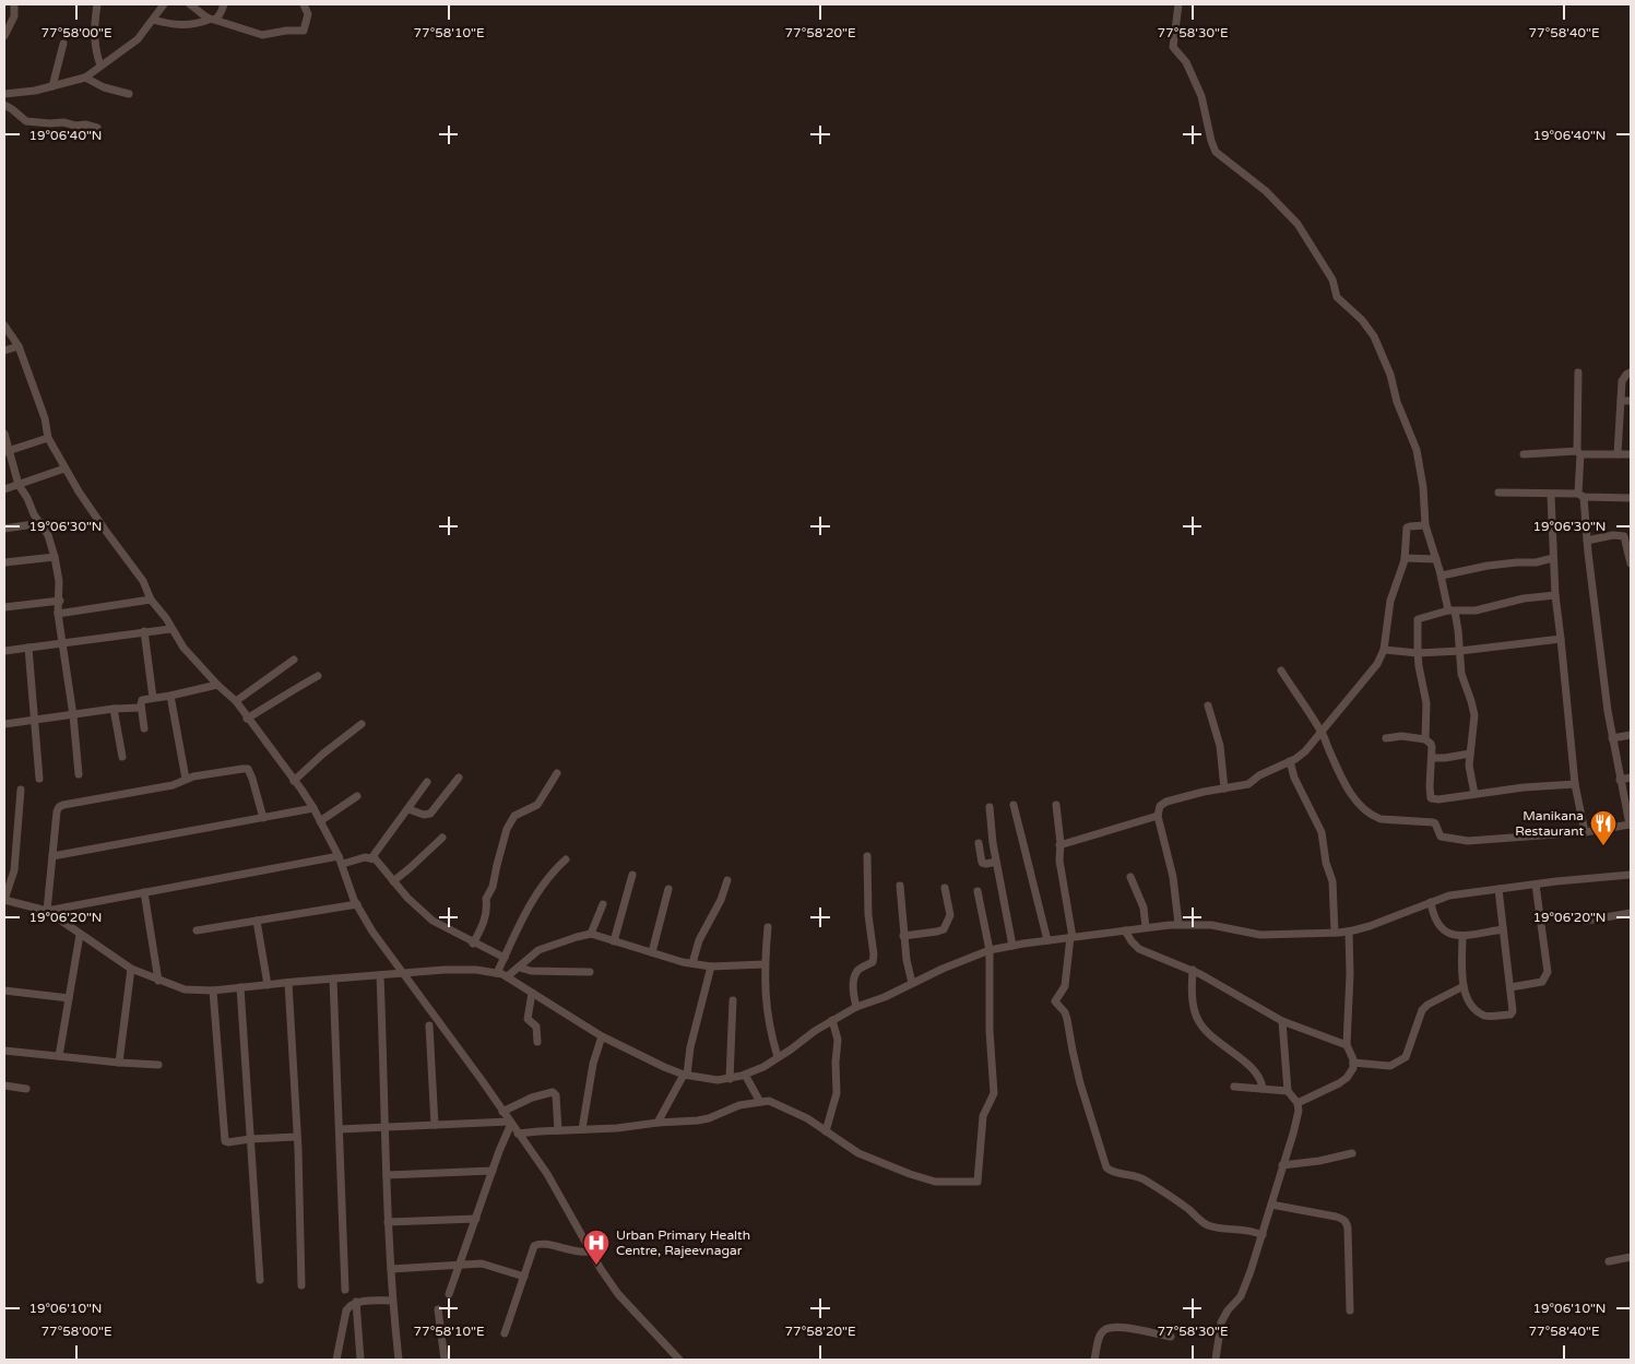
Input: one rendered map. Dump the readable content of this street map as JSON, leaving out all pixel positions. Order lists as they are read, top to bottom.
{
  "places": {
    "restaurant": ["Manikana Restaurant"],
    "hospital": ["Urban Primary Health Centre, Rajeevnagar"]
  },
  "coordinates": [
    "77°58'00\"E",
    "77°58'10\"E",
    "77°58'20\"E",
    "77°58'30\"E",
    "77°58'40\"E",
    "19°06'40\"N",
    "19°06'30\"N",
    "19°06'20\"N",
    "19°06'10\"N"
  ]
}
